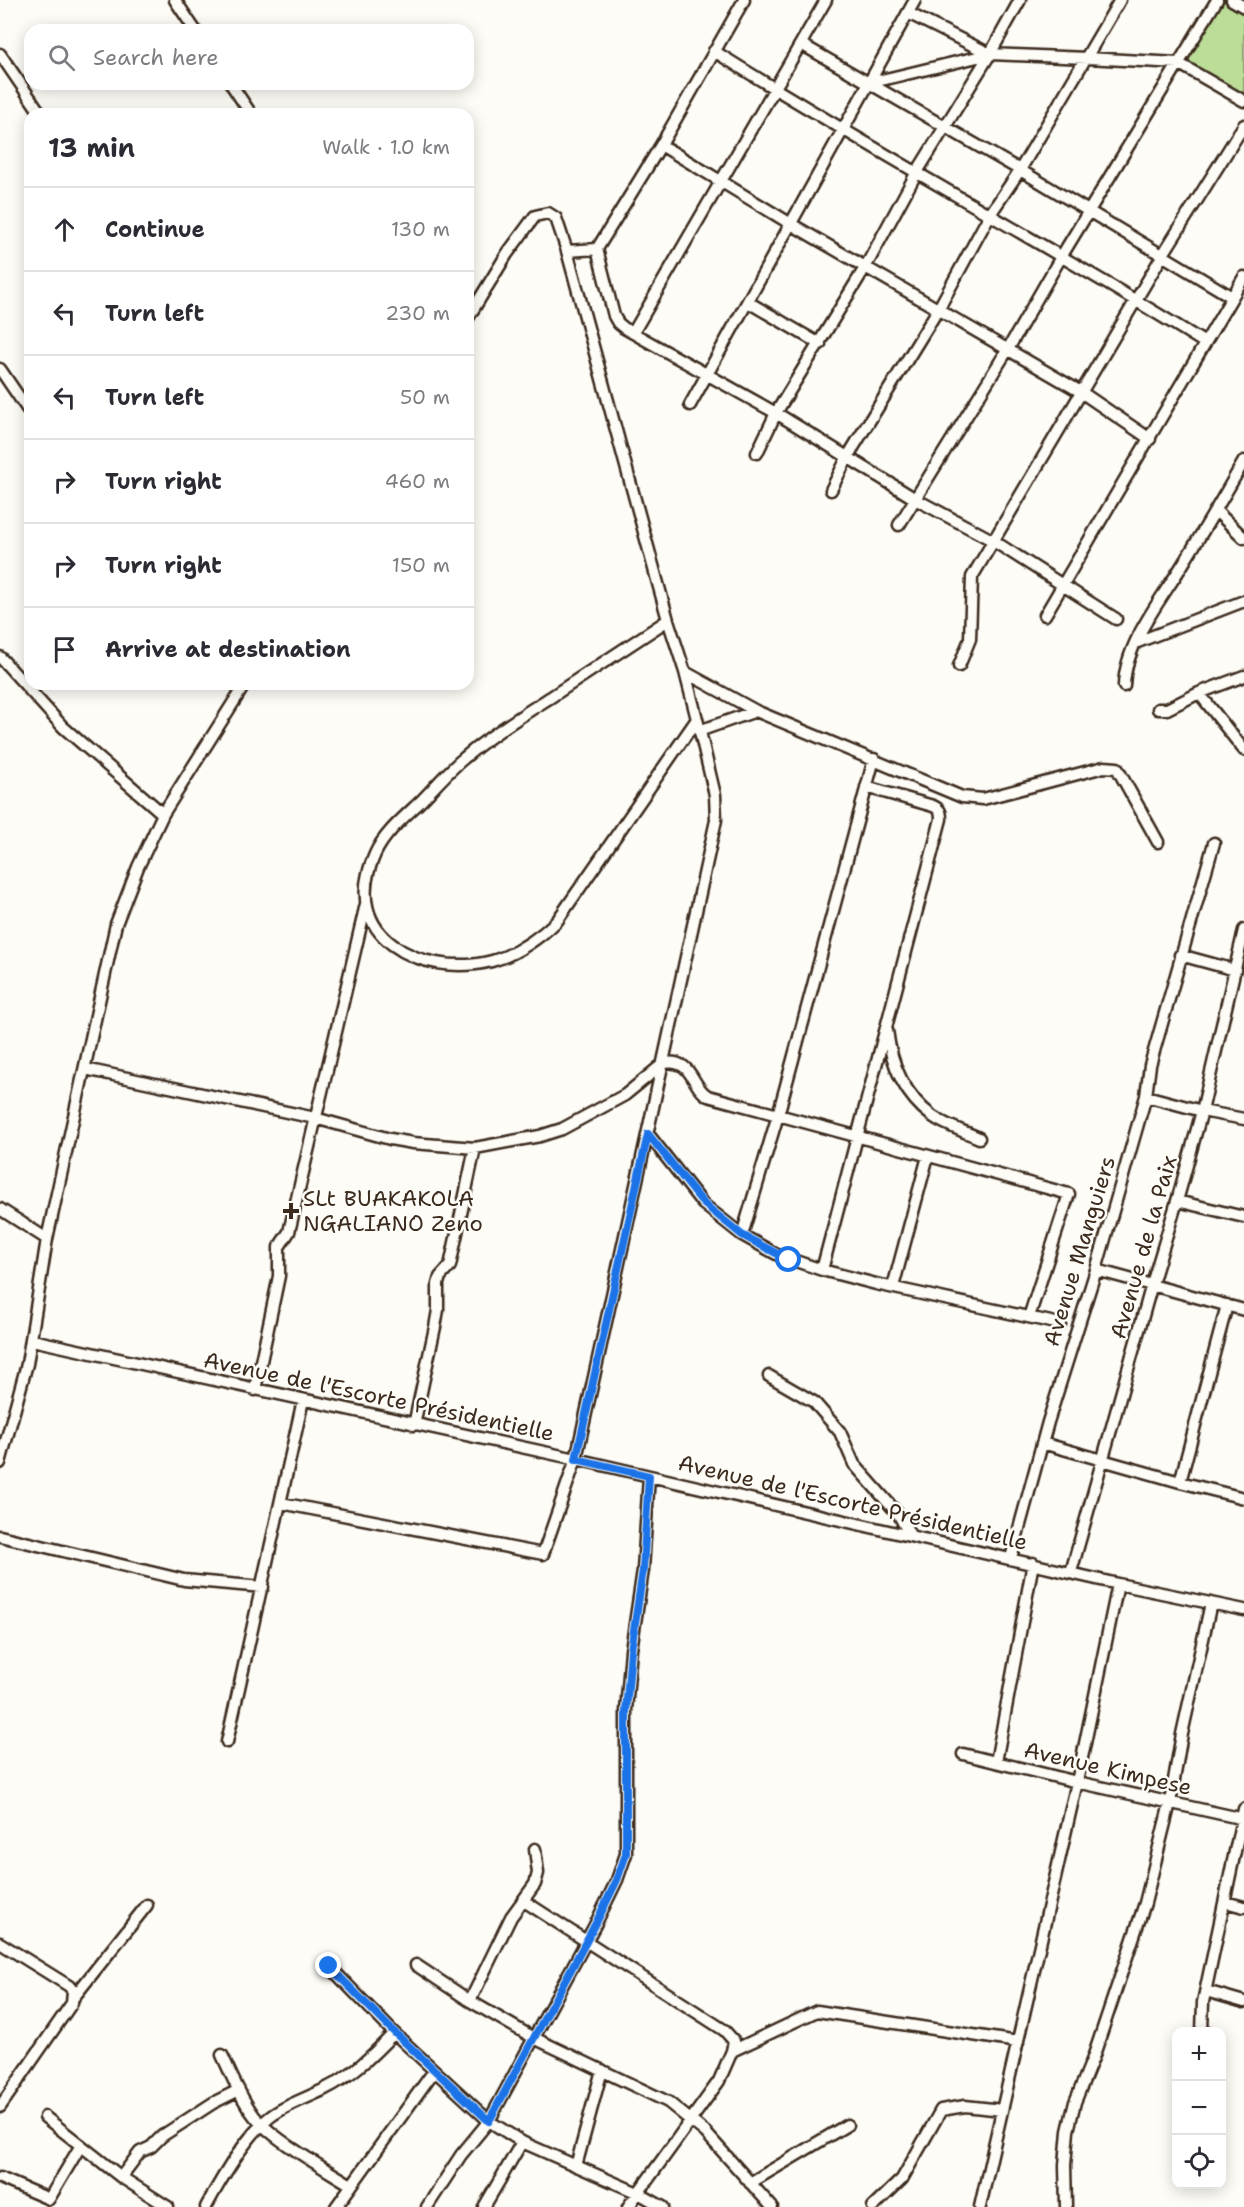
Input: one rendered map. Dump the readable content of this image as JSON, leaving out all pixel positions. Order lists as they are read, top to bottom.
{
  "streets": {
    "street": [
      "Avenue de la Paix",
      "Avenue Manguiers",
      "Avenue de l'Escorte Présidentielle",
      "Avenue Kimpese"
    ]
  },
  "crossings": [
    ["Avenue de la Paix", "Avenue de l'Escorte Présidentielle"],
    ["Avenue Manguiers", "Avenue de l'Escorte Présidentielle"]
  ],
  "places": {
    "health": ["SLt BUAKAKOLA NGALIANO Zeno"]
  },
  "page": {
    "search": "Search here",
    "heading": ["13 min", "Walk · 1.0 km"],
    "list": [
      ["Continue", "130 m"],
      ["Turn left", "230 m"],
      ["Turn left", "50 m"],
      ["Turn right", "460 m"],
      ["Turn right", "150 m"],
      "Arrive at destination"
    ],
    "map_buttons": ["+", "−"]
  }
}
